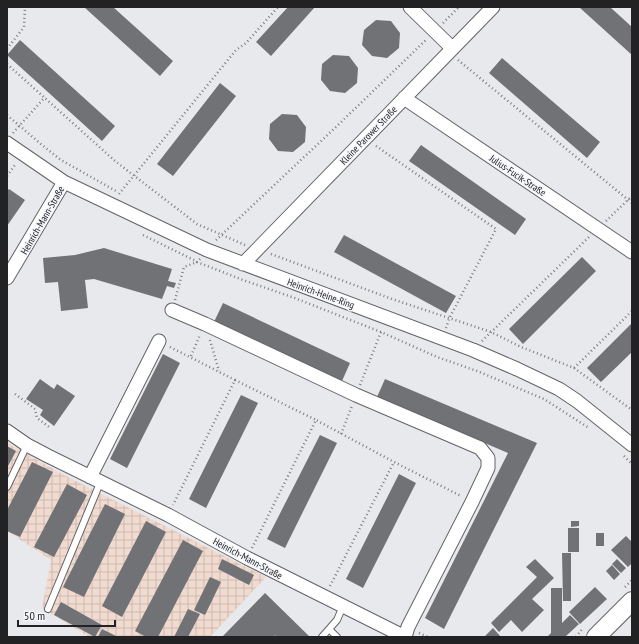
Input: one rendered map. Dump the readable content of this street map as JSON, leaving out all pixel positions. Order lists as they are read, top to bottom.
{
  "streets": {
    "street": [
      "Kleine Parower Straße",
      "Julius-Fucik-Straße",
      "Heinrich-Mann-Straße",
      "Heinrich-Heine-Ring"
    ]
  },
  "crossings": [
    ["Kleine Parower Straße", "Julius-Fucik-Straße"],
    ["Kleine Parower Straße", "Heinrich-Heine-Ring"],
    ["Heinrich-Mann-Straße", "Heinrich-Heine-Ring"]
  ],
  "scale_bar": "50 m"
}
